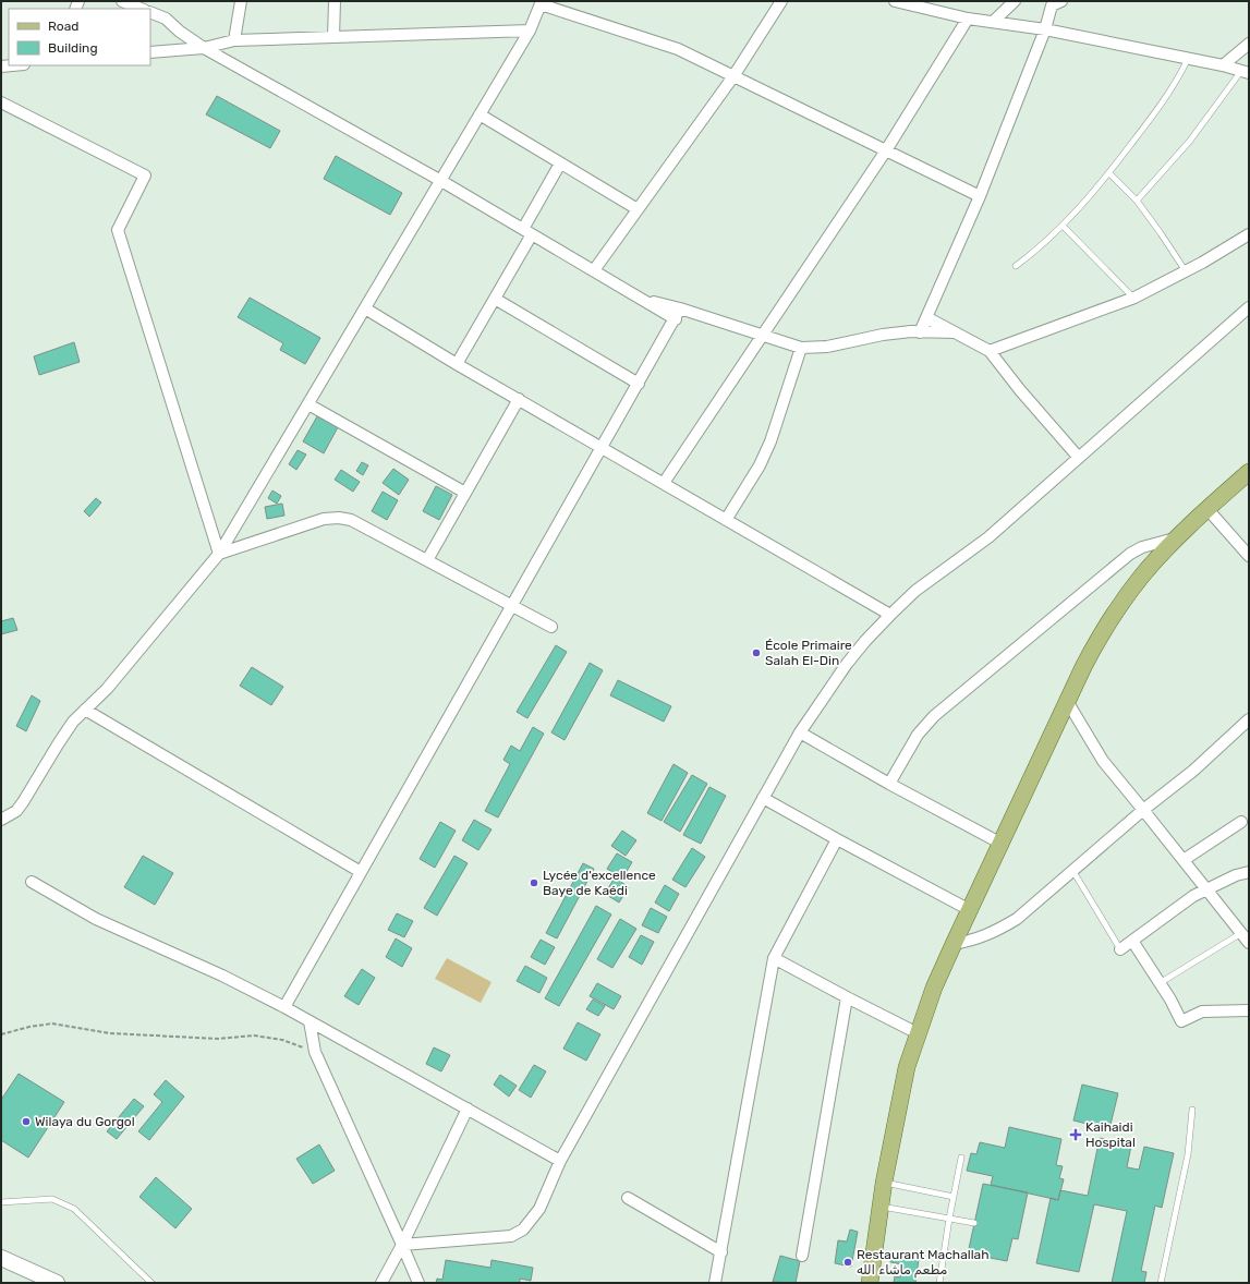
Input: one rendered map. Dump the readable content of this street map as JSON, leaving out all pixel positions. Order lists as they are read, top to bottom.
{
  "places": {
    "other": [
      "École Primaire Salah El-Din",
      "Lycée d'excellence Baye de Kaédi",
      "Wilaya du Gorgol",
      "Restaurant Machallah مطعم ماشاء الله"
    ],
    "health": ["Kaihaidi Hospital"]
  },
  "legend": ["Road", "Building"]
}
